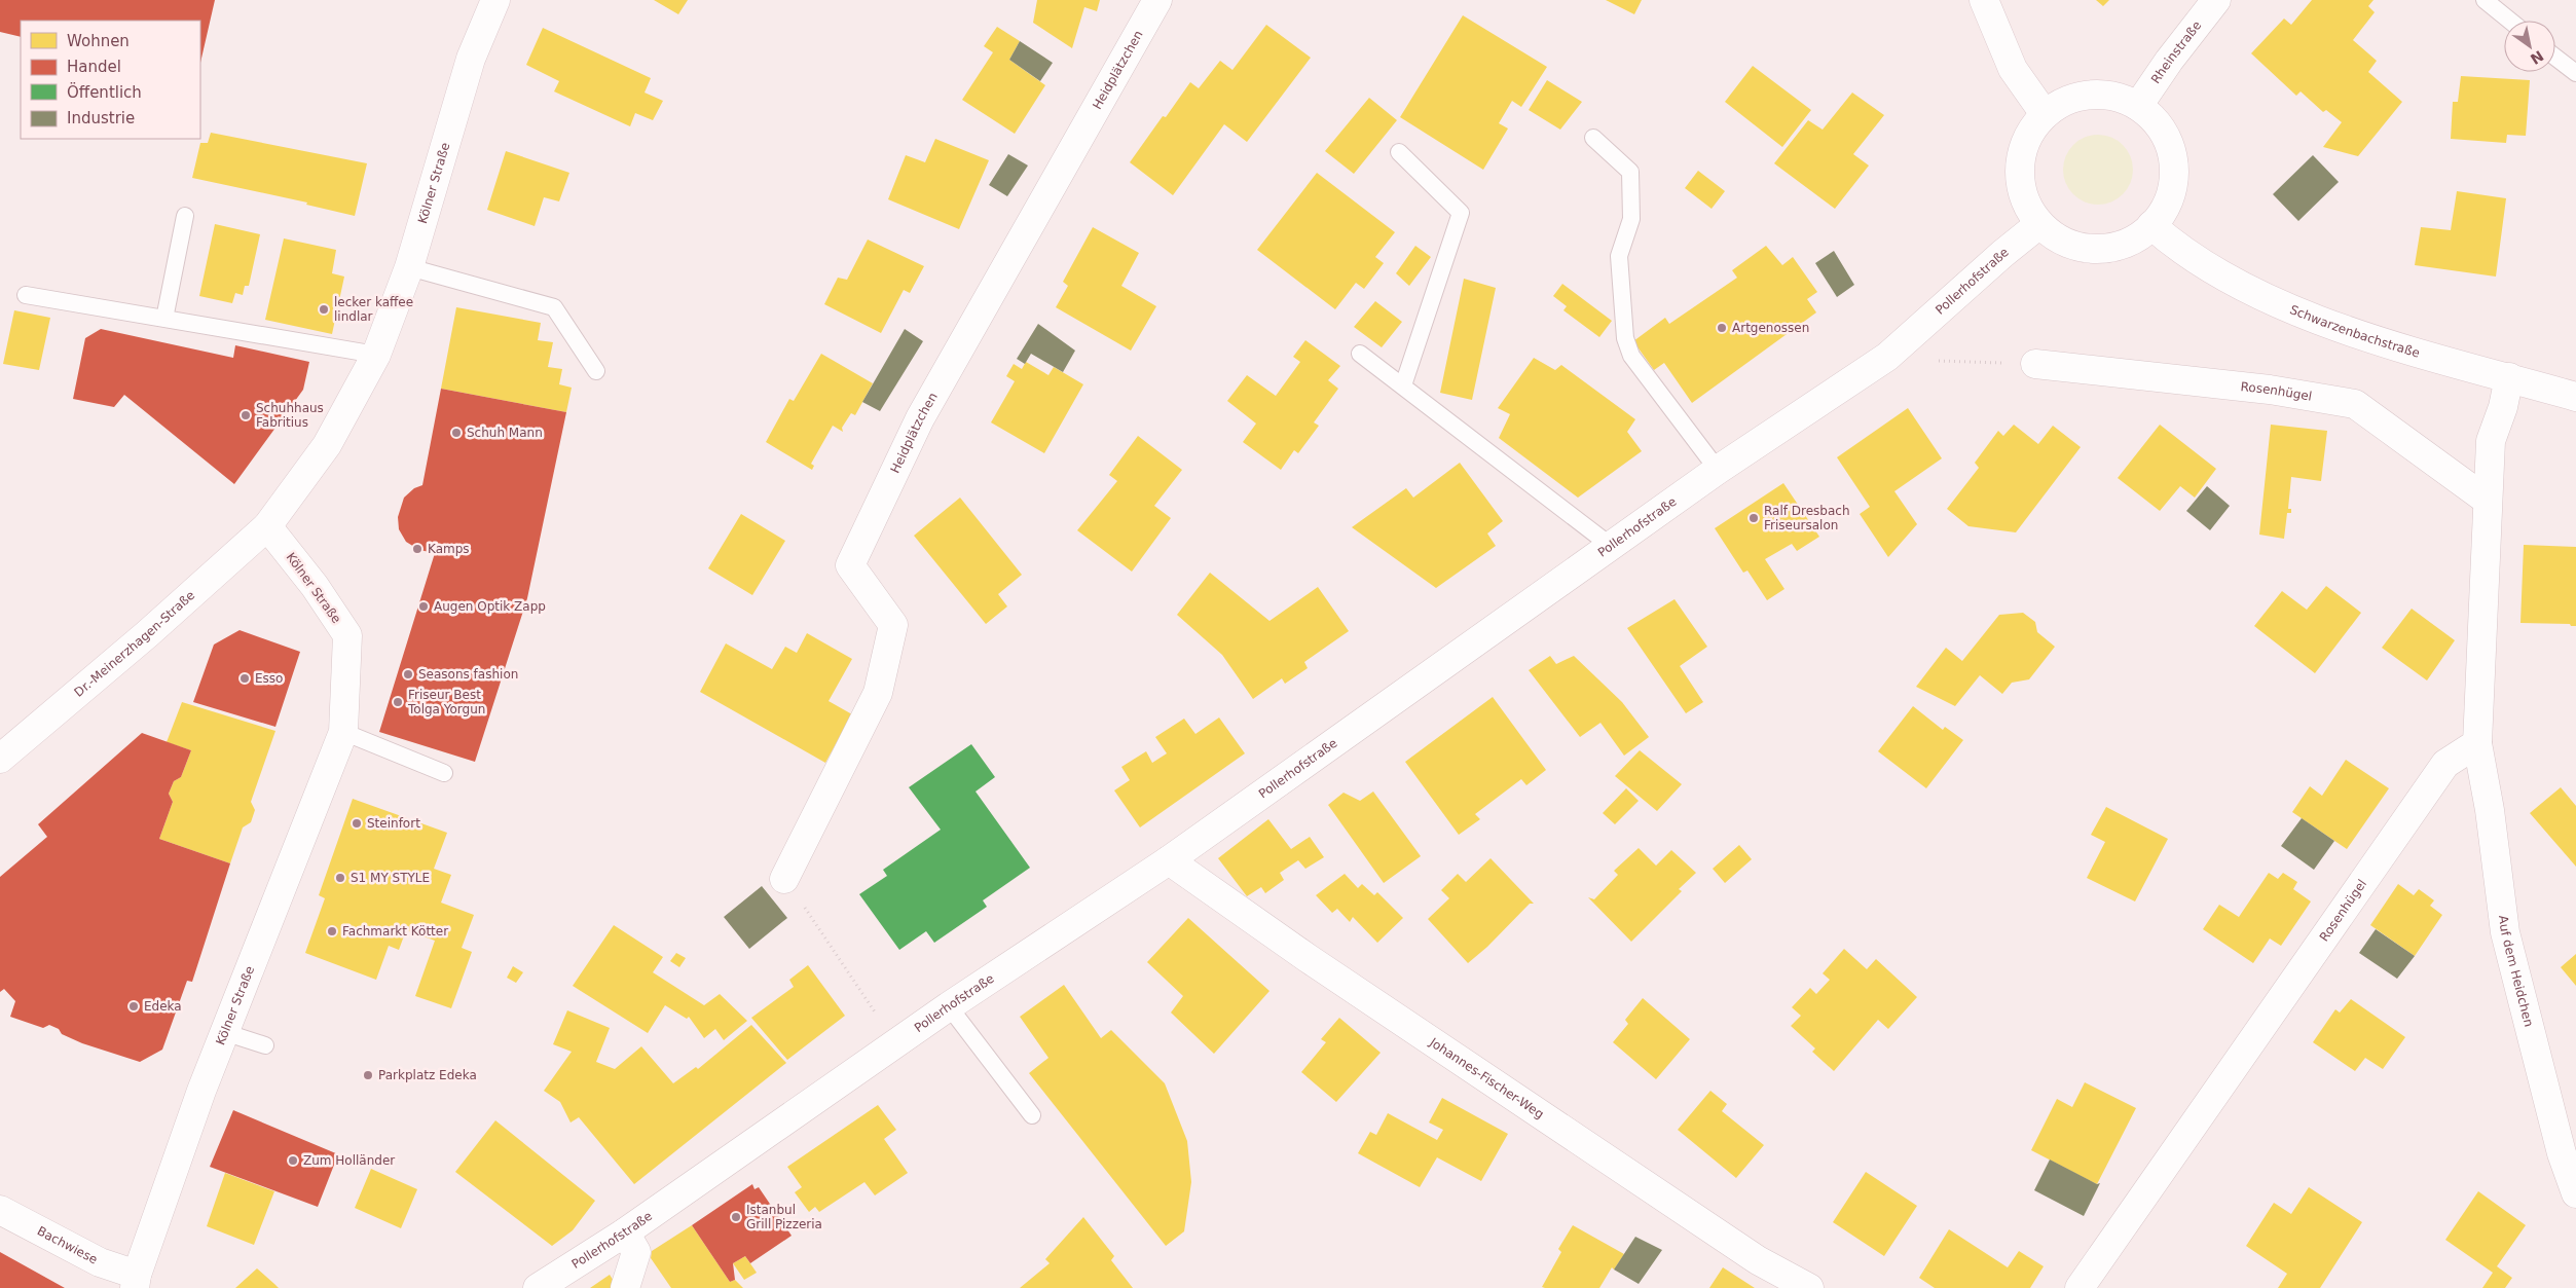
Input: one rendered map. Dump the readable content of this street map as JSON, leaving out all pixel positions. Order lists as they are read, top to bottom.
{
  "streets": {
    "street": [
      "Rheinstraße",
      "Heidplätzchen",
      "Kölner Straße",
      "Pollerhofstraße",
      "Schwarzenbachstraße",
      "Rosenhügel",
      "Dr.-Meinerzhagen-Straße",
      "Auf dem Heidchen",
      "Johannes-Fischer-Weg",
      "Bachwiese"
    ]
  },
  "crossings": [
    ["Rheinstraße", "Pollerhofstraße"],
    ["Rheinstraße", "Schwarzenbachstraße"],
    ["Kölner Straße", "Dr.-Meinerzhagen-Straße"],
    ["Kölner Straße", "Bachwiese"],
    ["Pollerhofstraße", "Schwarzenbachstraße"],
    ["Pollerhofstraße", "Johannes-Fischer-Weg"],
    ["Rosenhügel", "Auf dem Heidchen"]
  ],
  "places": [
    "lecker kaffee lindlar",
    "Artgenossen",
    "Schuhhaus Fabritius",
    "Schuh Mann",
    "Ralf Dresbach Friseursalon",
    "Kamps",
    "Augen Optik Zapp",
    "Seasons fashion",
    "Esso",
    "Friseur Best Tolga Yorgun",
    "Steinfort",
    "S1 MY STYLE",
    "Fachmarkt Kötter",
    "Edeka",
    "Parkplatz Edeka",
    "Zum Holländer",
    "Istanbul Grill Pizzeria"
  ],
  "legend": [
    "Wohnen",
    "Handel",
    "Öffentlich",
    "Industrie"
  ],
  "north": "bottom right"
}
